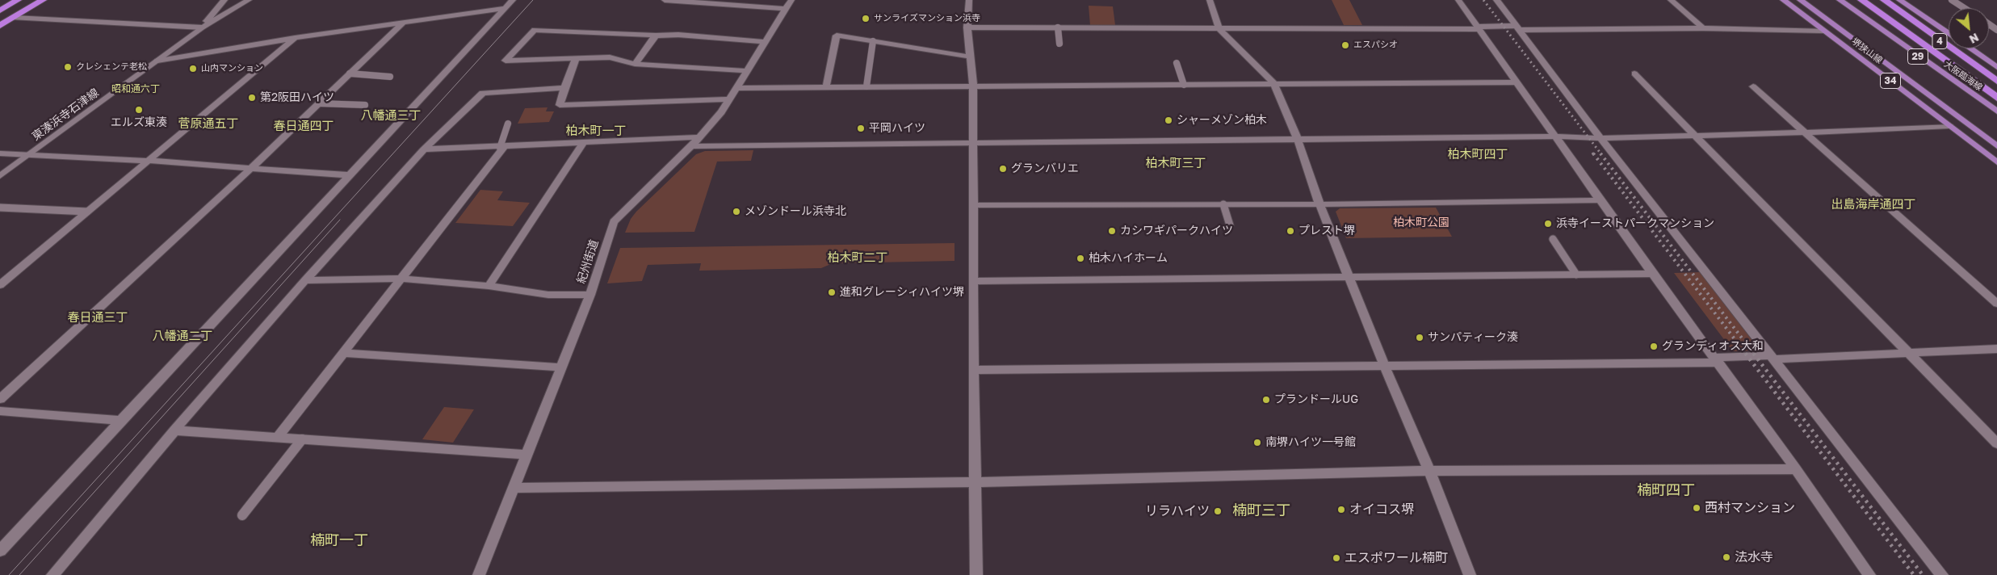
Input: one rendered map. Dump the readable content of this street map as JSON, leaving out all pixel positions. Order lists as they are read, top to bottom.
{
  "streets": {
    "highway": ["4"],
    "main road": [
      "堺狭山線",
      "29",
      "大阪臨海線",
      "34"
    ],
    "street": ["東湊浜寺石津線", "紀州街道"]
  },
  "districts": [
    "昭和通六丁",
    "八幡通三丁",
    "菅原通五丁",
    "春日通四丁",
    "柏木町一丁",
    "柏木町四丁",
    "柏木町三丁",
    "出島海岸通四丁",
    "柏木町二丁",
    "春日通三丁",
    "八幡通二丁",
    "楠町四丁",
    "楠町三丁",
    "楠町一丁"
  ],
  "parks": ["柏木町公園"],
  "places": [
    "サンライズマンション浜寺",
    "エスパシオ",
    "クレシェンテ老松",
    "山内マンション",
    "第2阪田ハイツ",
    "エルズ東湊",
    "シャーメゾン柏木",
    "平岡ハイツ",
    "グランバリエ",
    "メゾンドール浜寺北",
    "浜寺イーストパークマンション",
    "カシワギパークハイツ",
    "プレスト堺",
    "柏木ハイホーム",
    "進和グレーシィハイツ堺",
    "サンパティーク湊",
    "グランディオス大和",
    "プランドールUG",
    "南堺ハイツ一号館",
    "西村マンション",
    "オイコス堺",
    "リラハイツ",
    "法水寺",
    "エスポワール楠町"
  ],
  "north": "bottom right"
}
